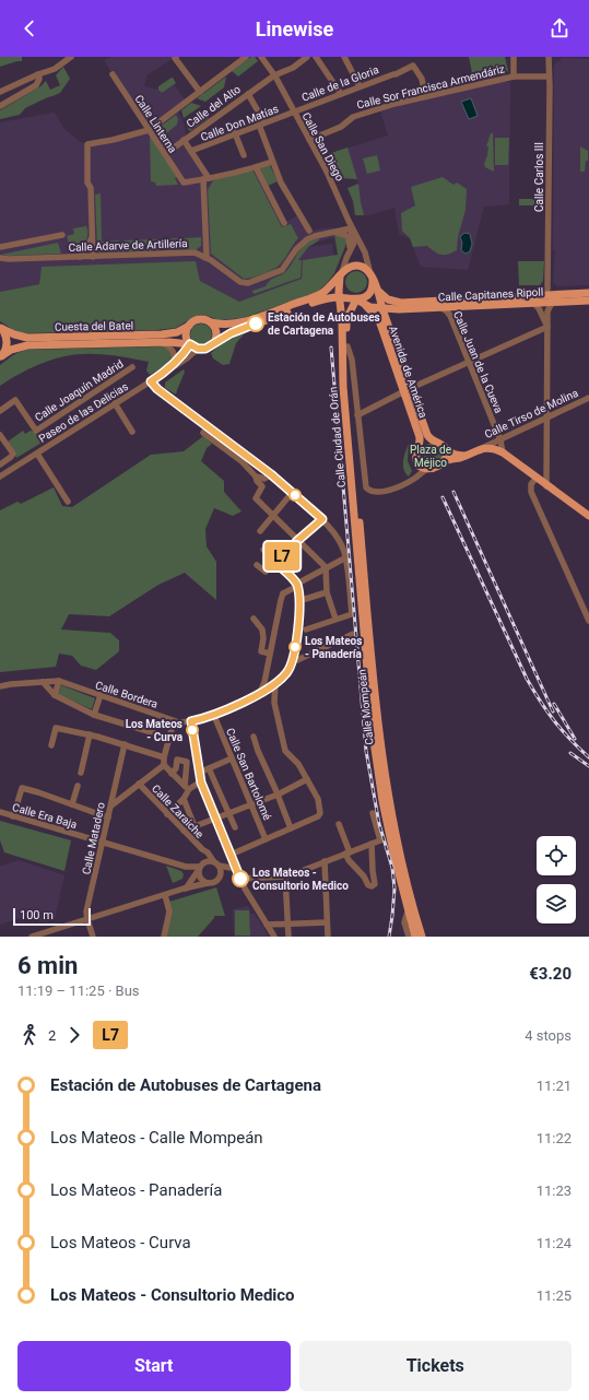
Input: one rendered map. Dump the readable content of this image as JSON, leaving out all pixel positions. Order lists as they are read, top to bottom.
{
  "streets": {
    "main road": [
      "Calle Capitanes Ripoll",
      "Cuesta del Batel",
      "Avenida de América",
      "Calle Tirso de Molina",
      "Calle Ciudad de Orán",
      "Calle Mompeán"
    ],
    "street": [
      "Calle de la Gloria",
      "Calle Sor Francisca Armendáriz",
      "Calle del Alto",
      "Calle Don Matías",
      "Calle Linterna",
      "Calle San Diego",
      "Calle Carlos III",
      "Calle Adarve de Artillería",
      "Calle Juan de la Cueva",
      "Calle Joaquín Madrid",
      "Paseo de las Delicias",
      "Calle Bordera",
      "Calle San Bartolomé",
      "Calle Zaraiche",
      "Calle Era Baja",
      "Calle Matadero"
    ]
  },
  "crossings": [
    ["Calle de la Gloria", "Calle Sor Francisca Armendáriz"],
    ["Calle de la Gloria", "Calle Don Matías"],
    ["Calle de la Gloria", "Calle San Diego"],
    ["Calle Sor Francisca Armendáriz", "Calle San Diego"],
    ["Calle Sor Francisca Armendáriz", "Calle Carlos III"],
    ["Calle del Alto", "Calle Linterna"],
    ["Calle del Alto", "Calle San Diego"],
    ["Calle Don Matías", "Calle San Diego"],
    ["Calle San Diego", "Avenida de América"],
    ["Calle Carlos III", "Calle Capitanes Ripoll"],
    ["Calle Capitanes Ripoll", "Calle Juan de la Cueva"],
    ["Cuesta del Batel", "Paseo de las Delicias"],
    ["Calle Juan de la Cueva", "Calle Tirso de Molina"],
    ["Avenida de América", "Calle Tirso de Molina"],
    ["Calle Ciudad de Orán", "Calle Mompeán"],
    ["Calle Bordera", "Calle San Bartolomé"],
    ["Calle Zaraiche", "Calle Era Baja"],
    ["Calle Era Baja", "Calle Matadero"]
  ],
  "parks": ["Plaza de Méjico"],
  "places": [
    "Estación de Autobuses de Cartagena",
    "Los Mateos - Panadería",
    "Los Mateos - Curva",
    "Los Mateos - Consultorio Medico"
  ],
  "lines": ["bus line L7"],
  "scale_bar": "100 m",
  "page": {
    "header": "Linewise",
    "on_map": "L7",
    "scale": "100 m",
    "heading": ["6 min", "11:19 – 11:25 · Bus", "€3.20"],
    "legs": ["2", "L7", "4 stops"],
    "list": [
      {
        "name": "Estación de Autobuses de Cartagena",
        "value": "11:21"
      },
      {
        "name": "Los Mateos - Calle Mompeán",
        "value": "11:22"
      },
      {
        "name": "Los Mateos - Panadería",
        "value": "11:23"
      },
      {
        "name": "Los Mateos - Curva",
        "value": "11:24"
      },
      {
        "name": "Los Mateos - Consultorio Medico",
        "value": "11:25"
      }
    ],
    "buttons": ["Start", "Tickets"]
  }
}
